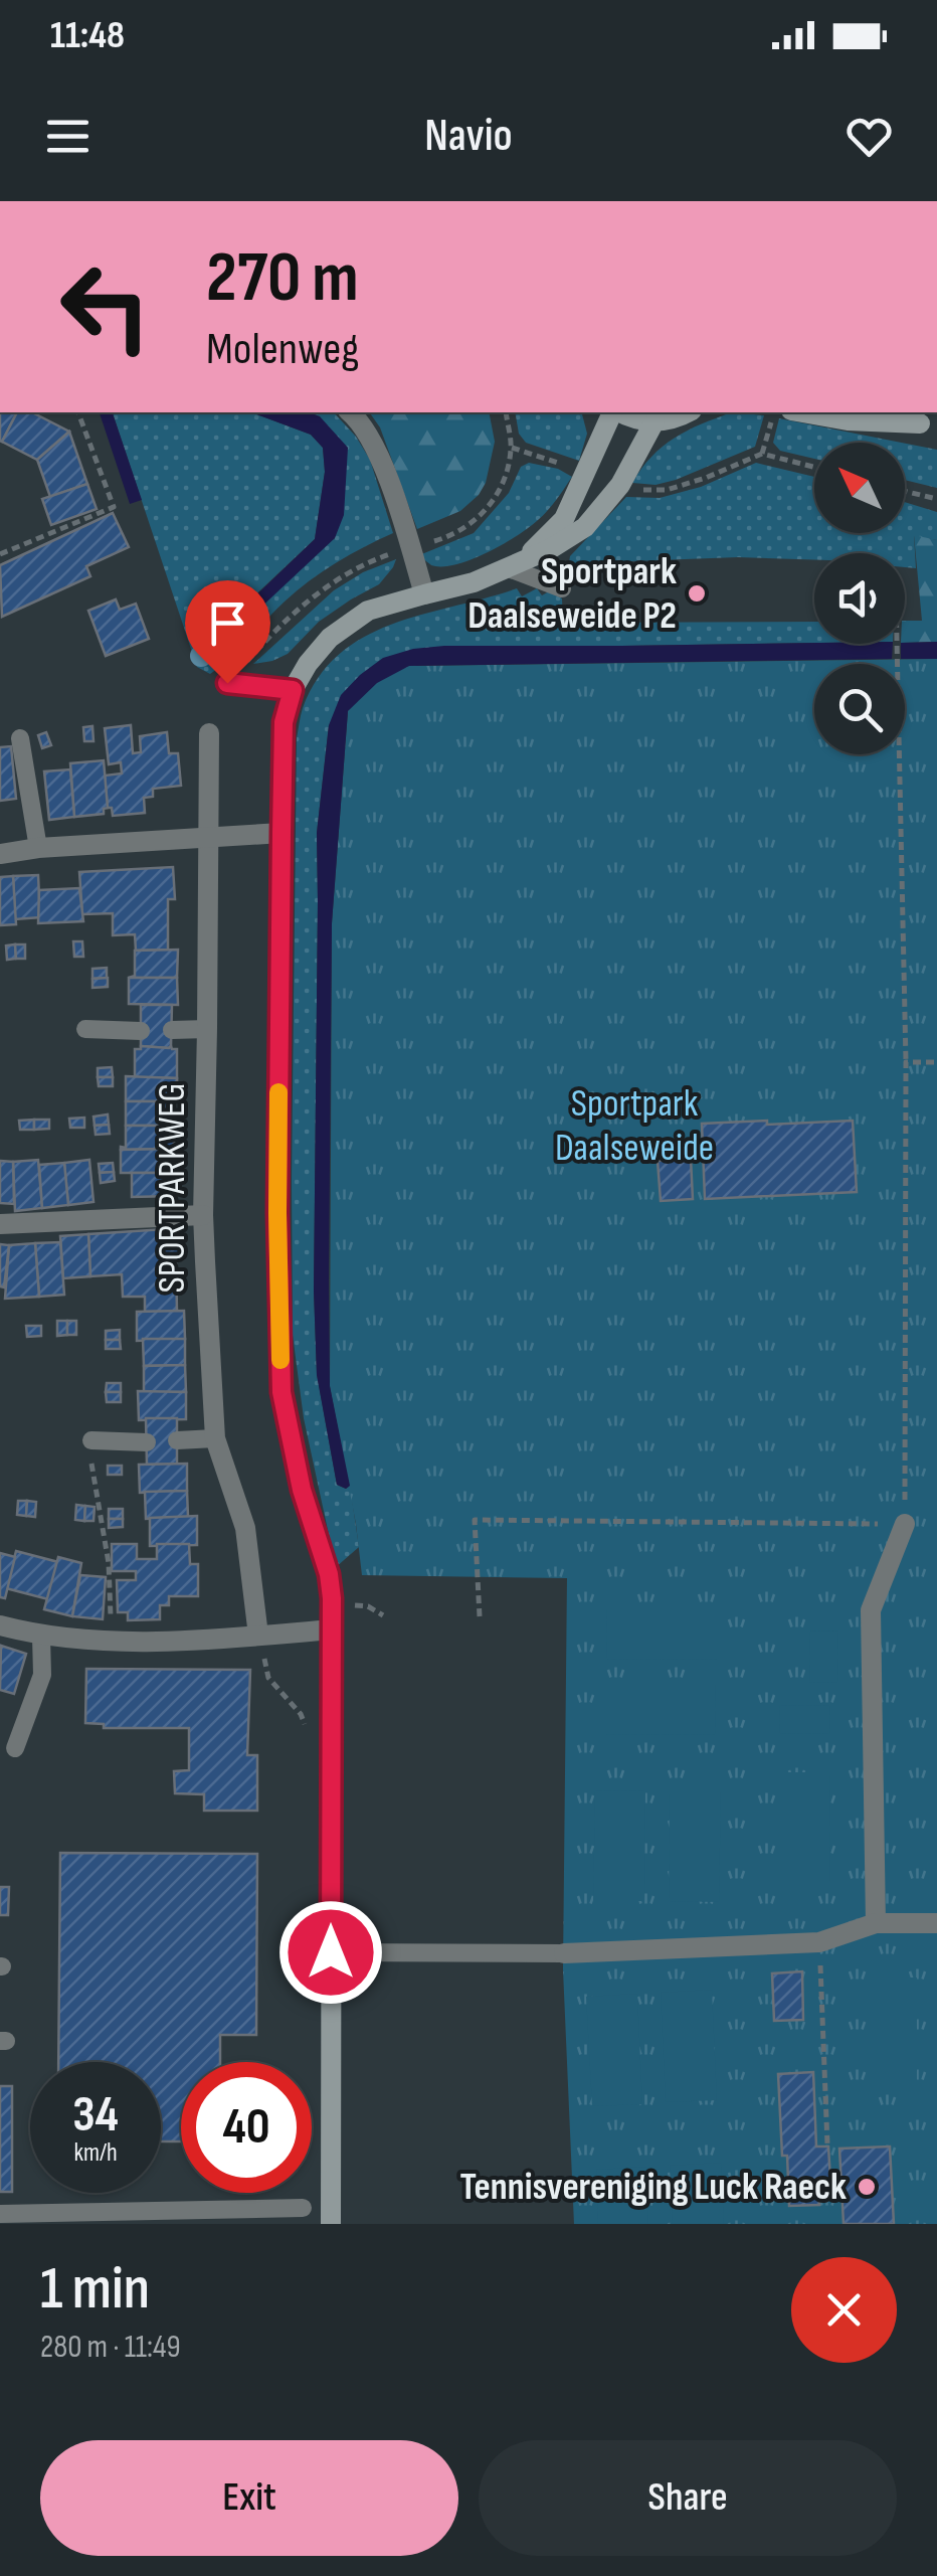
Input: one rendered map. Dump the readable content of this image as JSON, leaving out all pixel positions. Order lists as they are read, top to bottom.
{
  "streets": {
    "street": ["SPORTPARKWEG"]
  },
  "parks": ["Sportpark Daalseweide"],
  "places": ["Sportpark Daalseweide P2", "Tennisvereniging Luck Raeck"],
  "north": "top left",
  "page": {
    "status": "11:48",
    "header": "Navio",
    "turn": ["270 m", "Molenweg"],
    "speed": "34 km/h",
    "limit": "40",
    "heading": ["1 min", "280 m · 11:49"],
    "buttons": ["Exit", "Share"]
  }
}
